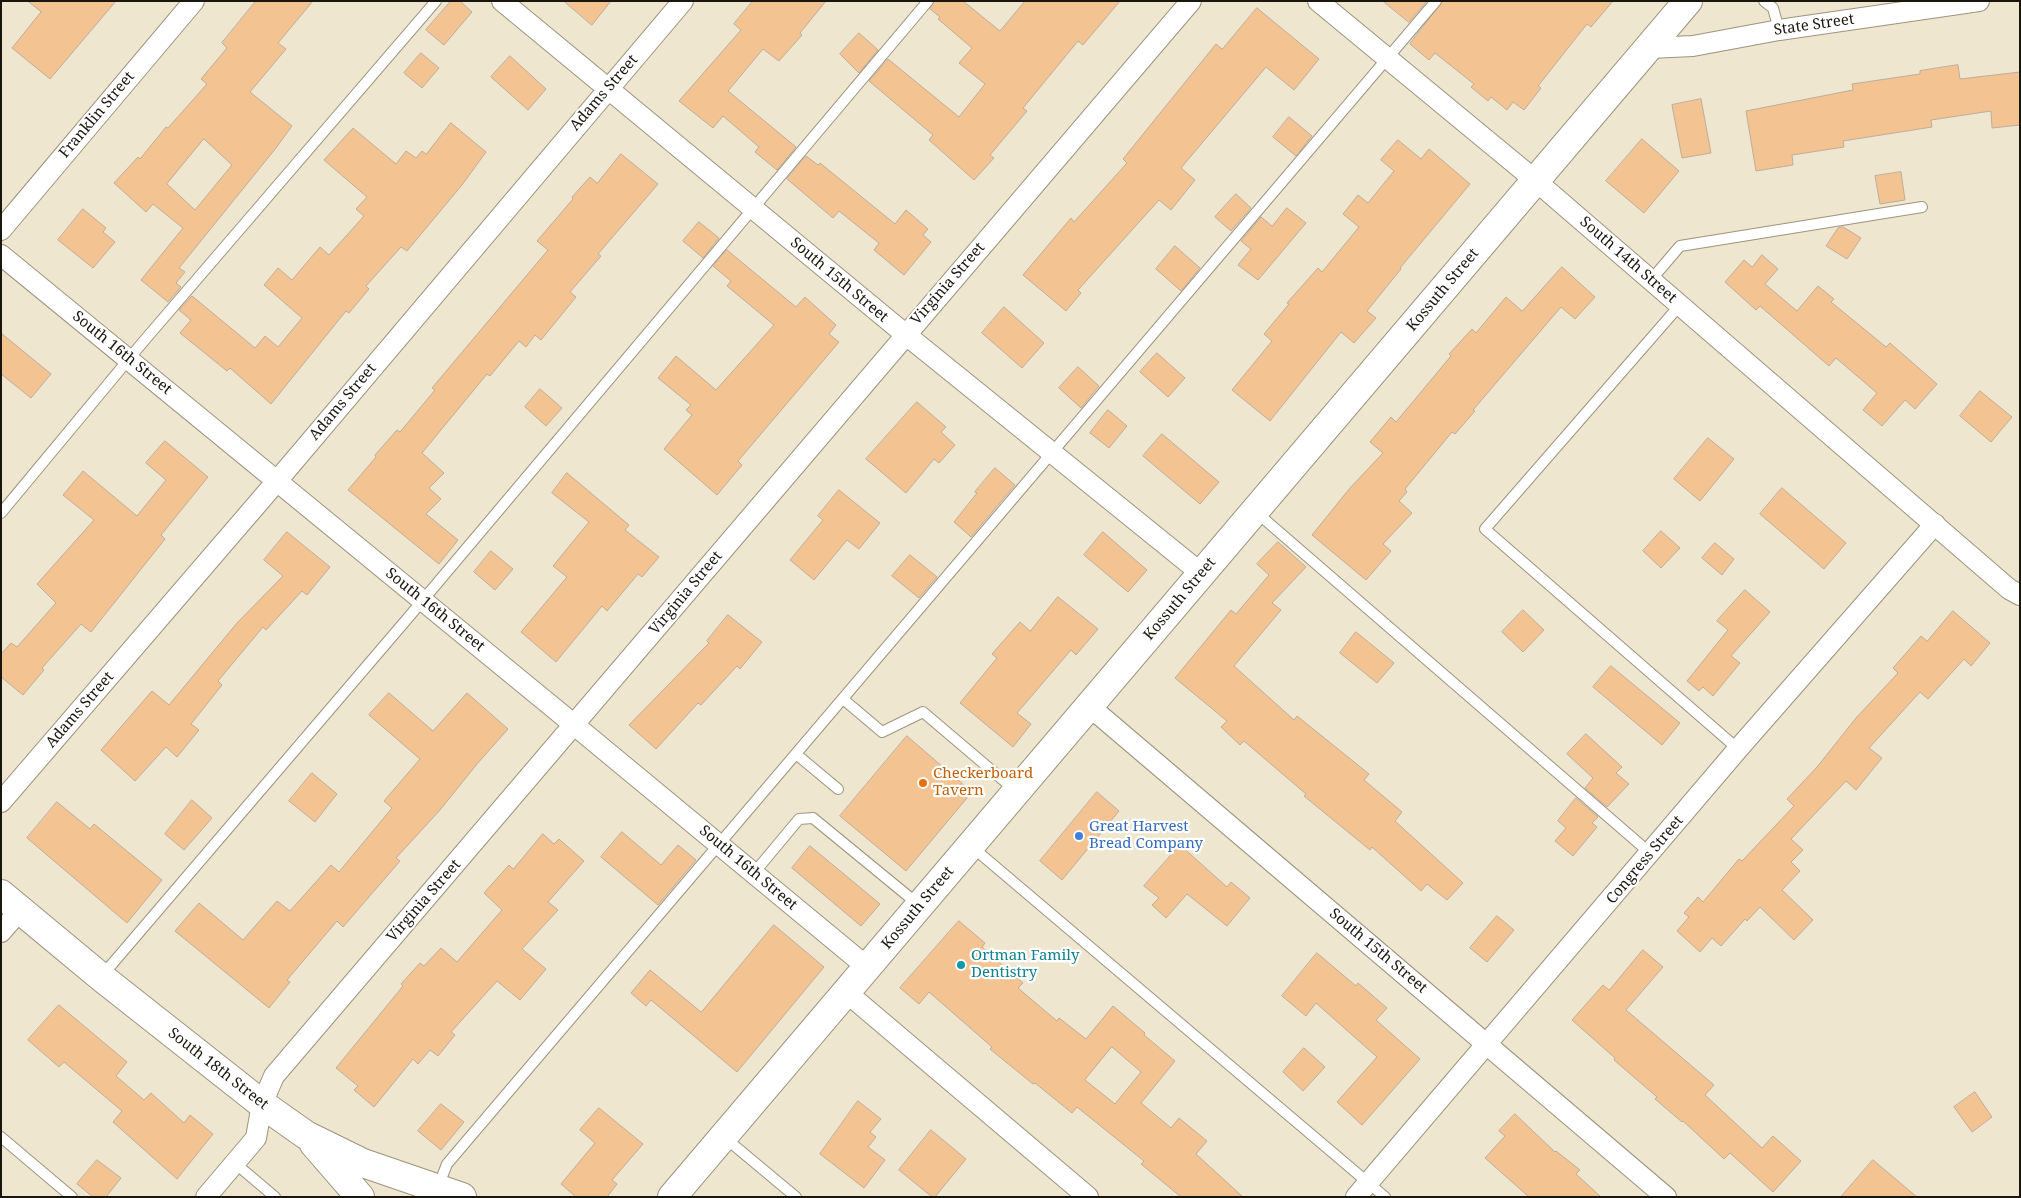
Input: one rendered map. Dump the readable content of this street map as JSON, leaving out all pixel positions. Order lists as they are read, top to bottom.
{
  "streets": {
    "street": [
      "State Street",
      "Adams Street",
      "Franklin Street",
      "South 14th Street",
      "South 15th Street",
      "Virginia Street",
      "Kossuth Street",
      "South 16th Street",
      "Congress Street",
      "South 18th Street"
    ]
  },
  "crossings": [
    ["State Street", "Kossuth Street"],
    ["Adams Street", "South 15th Street"],
    ["Adams Street", "South 16th Street"],
    ["South 14th Street", "Kossuth Street"],
    ["South 14th Street", "Congress Street"],
    ["South 15th Street", "Virginia Street"],
    ["South 15th Street", "Kossuth Street"],
    ["South 15th Street", "Congress Street"],
    ["Virginia Street", "South 16th Street"],
    ["Virginia Street", "South 18th Street"],
    ["Kossuth Street", "South 16th Street"]
  ],
  "places": ["Checkerboard Tavern", "Great Harvest Bread Company", "Ortman Family Dentistry"]
}
